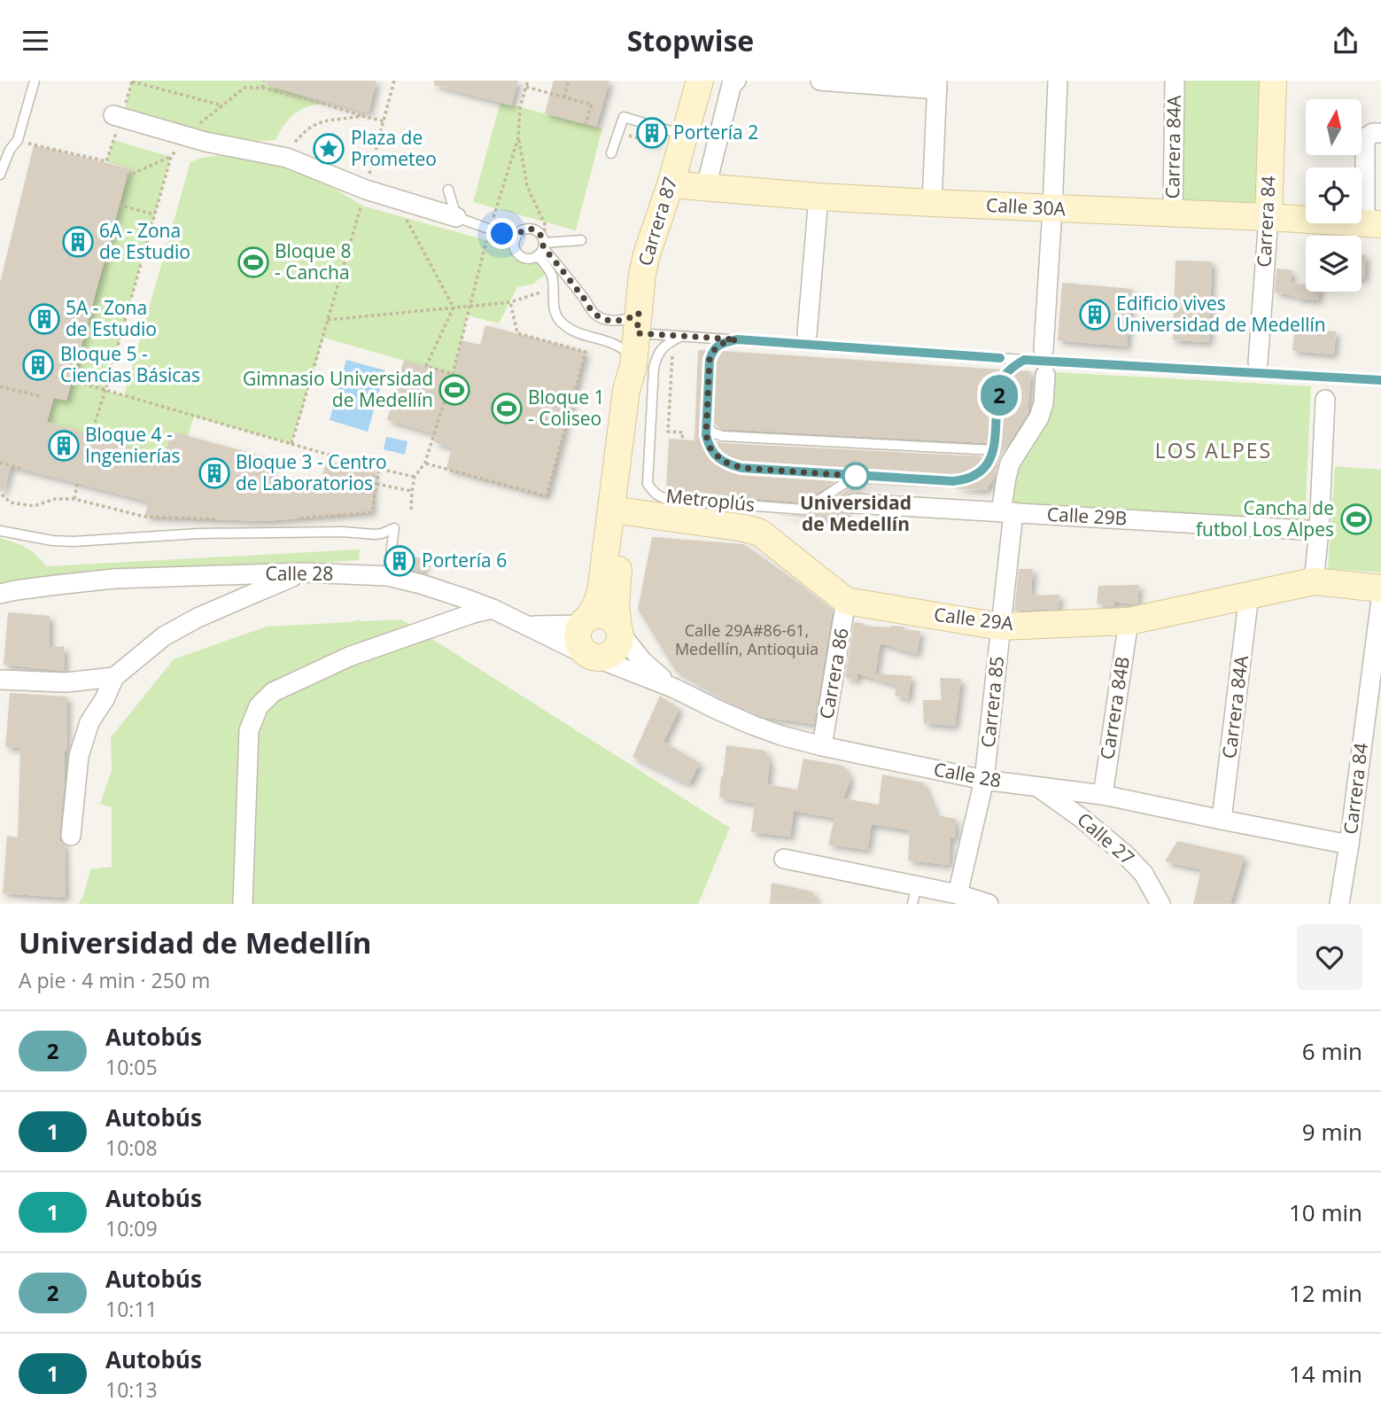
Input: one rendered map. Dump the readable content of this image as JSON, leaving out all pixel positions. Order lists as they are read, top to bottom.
{
  "streets": {
    "street": [
      "Carrera 84A",
      "Calle 30A",
      "Carrera 87",
      "Carrera 84",
      "Calle 29B",
      "Calle 28",
      "Calle 29A",
      "Carrera 86",
      "Carrera 85",
      "Carrera 84B",
      "Calle 27"
    ],
    "lane": ["Metroplús"]
  },
  "crossings": [
    ["Carrera 84A", "Calle 30A"],
    ["Carrera 84A", "Calle 28"],
    ["Carrera 84A", "Calle 29A"],
    ["Calle 30A", "Carrera 87"],
    ["Calle 30A", "Carrera 84"],
    ["Carrera 87", "Calle 28"],
    ["Carrera 87", "Calle 29A"],
    ["Carrera 84", "Calle 28"],
    ["Calle 29B", "Carrera 85"],
    ["Calle 28", "Carrera 86"],
    ["Calle 28", "Carrera 85"],
    ["Calle 28", "Carrera 84B"],
    ["Calle 28", "Calle 27"],
    ["Calle 29A", "Carrera 86"],
    ["Calle 29A", "Carrera 85"],
    ["Calle 29A", "Carrera 84B"]
  ],
  "districts": ["LOS ALPES"],
  "places": {
    "building": [
      "Portería 2",
      "6A - Zona de Estudio",
      "Edificio vives Universidad de Medellín",
      "5A - Zona de Estudio",
      "Bloque 5 - Ciencias Básicas",
      "Bloque 4 - Ingenierías",
      "Bloque 3 - Centro de Laboratorios",
      "Portería 6"
    ],
    "place": ["Plaza de Prometeo"],
    "sports": [
      "Bloque 8 - Cancha",
      "Gimnasio Universidad de Medellín",
      "Bloque 1 - Coliseo",
      "Cancha de futbol Los Alpes"
    ],
    "other": ["Universidad de Medellín"]
  },
  "lines": ["bus line 2"],
  "house_numbers": ["Calle 29A#86-61, Medellín, Antioquia"],
  "north": "top",
  "page": {
    "header": "Stopwise",
    "on_map": "2",
    "heading": ["Universidad de Medellín", "A pie · 4 min · 250 m"],
    "list": [
      {
        "mark": "2",
        "name": "Autobús",
        "note": "10:05",
        "value": "6 min"
      },
      {
        "mark": "1",
        "name": "Autobús",
        "note": "10:08",
        "value": "9 min"
      },
      {
        "mark": "1",
        "name": "Autobús",
        "note": "10:09",
        "value": "10 min"
      },
      {
        "mark": "2",
        "name": "Autobús",
        "note": "10:11",
        "value": "12 min"
      },
      {
        "mark": "1",
        "name": "Autobús",
        "note": "10:13",
        "value": "14 min"
      }
    ]
  }
}
